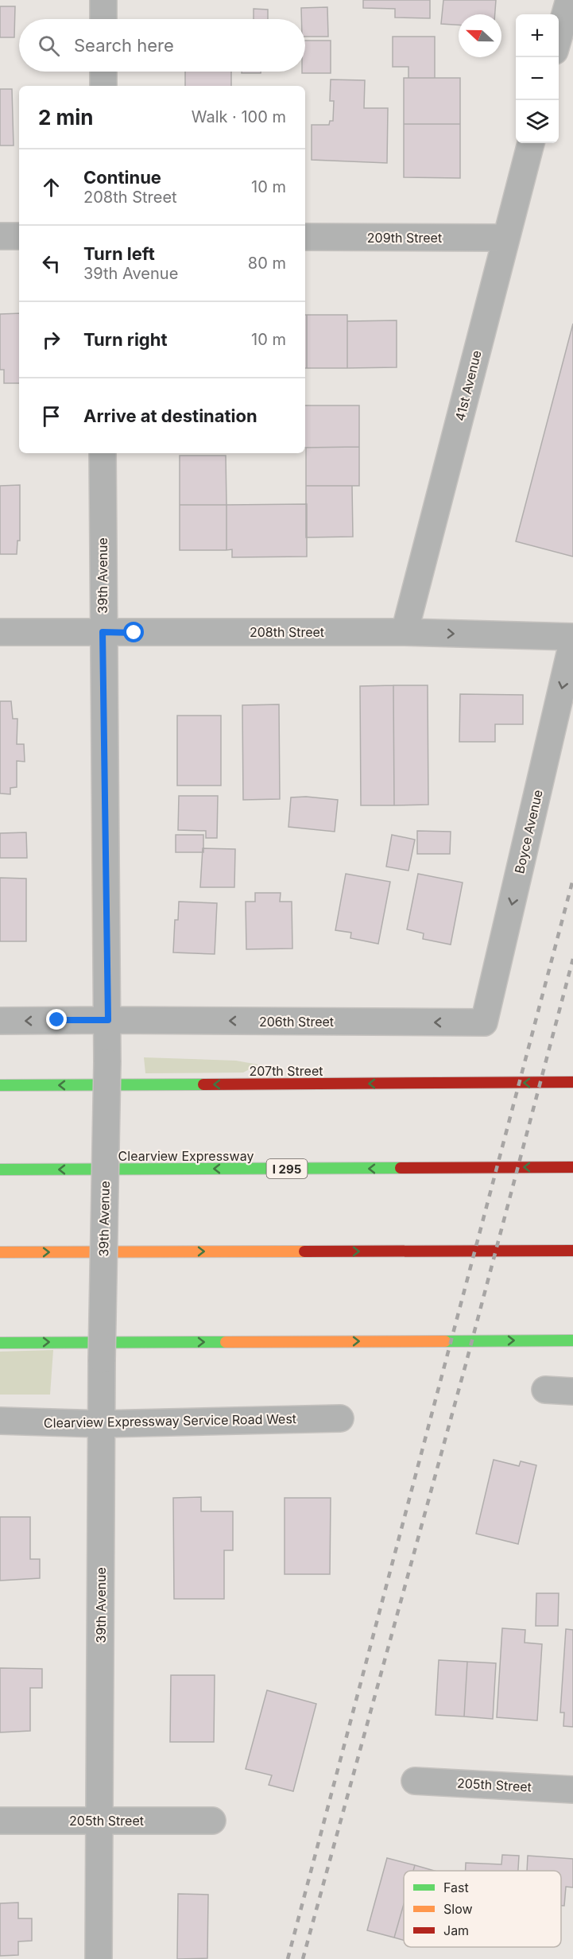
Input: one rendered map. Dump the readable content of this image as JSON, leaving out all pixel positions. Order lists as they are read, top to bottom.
{
  "streets": {
    "main road": ["207th Street", "Clearview Expressway", "I 295"],
    "street": [
      "209th Street",
      "41st Avenue",
      "39th Avenue",
      "208th Street",
      "Boyce Avenue",
      "206th Street",
      "Clearview Expressway Service Road West",
      "205th Street"
    ]
  },
  "crossings": [
    ["209th Street", "41st Avenue"],
    ["41st Avenue", "208th Street"],
    ["39th Avenue", "208th Street"],
    ["39th Avenue", "206th Street"],
    ["39th Avenue", "Clearview Expressway Service Road West"],
    ["39th Avenue", "205th Street"],
    ["208th Street", "Boyce Avenue"],
    ["Boyce Avenue", "206th Street"]
  ],
  "one_way": ["Boyce Avenue", "206th Street", "207th Street"],
  "legend": ["Fast", "Slow", "Jam"],
  "north": "left",
  "page": {
    "map_buttons": ["+", "−"],
    "search": "Search here",
    "heading": ["2 min", "Walk · 100 m"],
    "list": [
      ["Continue", "208th Street", "10 m"],
      ["Turn left", "39th Avenue", "80 m"],
      ["Turn right", "10 m"],
      "Arrive at destination"
    ]
  }
}
